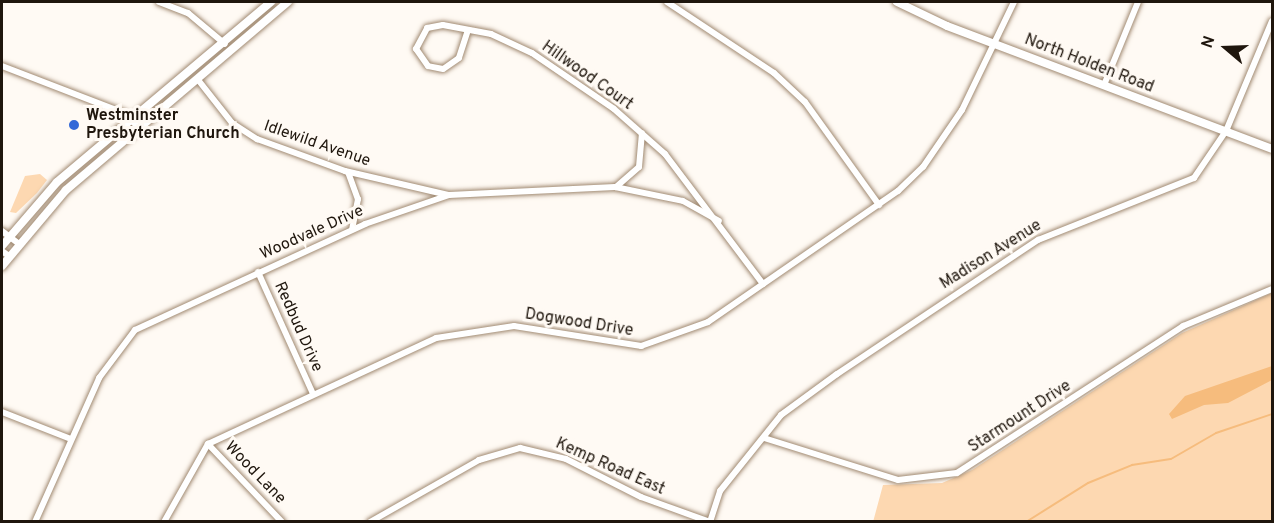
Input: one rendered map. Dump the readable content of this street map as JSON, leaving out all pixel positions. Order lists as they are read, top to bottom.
{
  "streets": {
    "main road": ["North Holden Road"],
    "street": [
      "Hillwood Court",
      "Idlewild Avenue",
      "Woodvale Drive",
      "Madison Avenue",
      "Dogwood Drive",
      "Redbud Drive",
      "Starmount Drive",
      "Kemp Road East",
      "Wood Lane"
    ]
  },
  "crossings": [
    ["North Holden Road", "Madison Avenue"],
    ["North Holden Road", "Dogwood Drive"],
    ["Hillwood Court", "Woodvale Drive"],
    ["Hillwood Court", "Dogwood Drive"],
    ["Idlewild Avenue", "Woodvale Drive"],
    ["Woodvale Drive", "Redbud Drive"],
    ["Madison Avenue", "Starmount Drive"],
    ["Madison Avenue", "Kemp Road East"],
    ["Dogwood Drive", "Redbud Drive"],
    ["Dogwood Drive", "Wood Lane"]
  ],
  "places": ["Westminster Presbyterian Church"],
  "north": "left"
}
